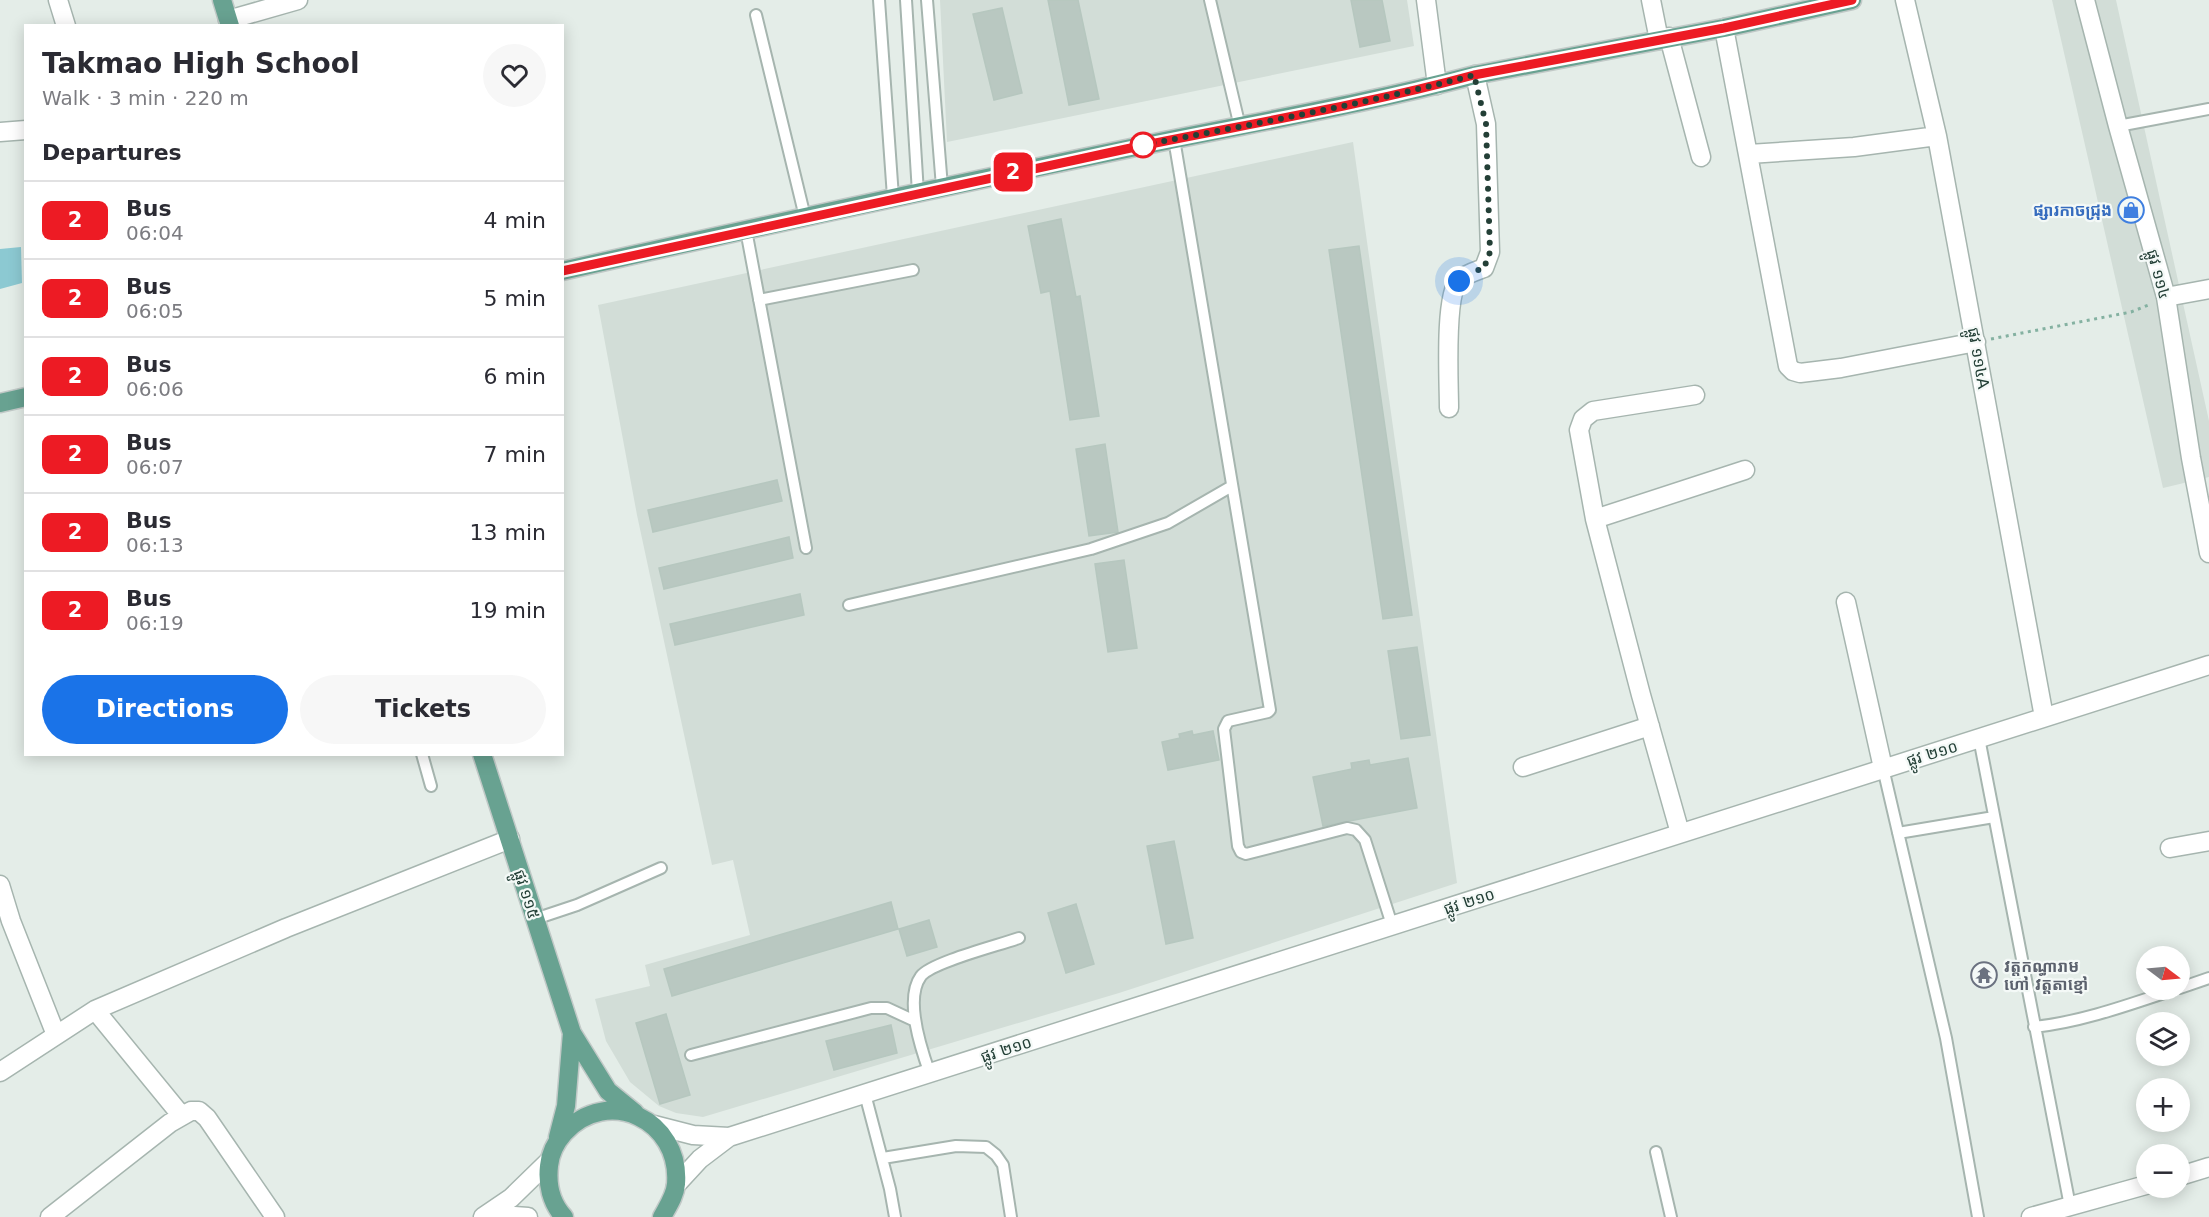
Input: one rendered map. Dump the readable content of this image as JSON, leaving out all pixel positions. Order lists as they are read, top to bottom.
{
  "streets": {
    "main road": ["ផ្លូវ ១១៥"],
    "street": ["ផ្លូវ ១១៤", "ផ្លូវ ១១៤A", "ផ្លូវ ២១០"]
  },
  "crossings": [
    ["ផ្លូវ ១១៤A", "ផ្លូវ ២១០"],
    ["ផ្លូវ ២១០", "ផ្លូវ ១១៥"]
  ],
  "places": {
    "shop": ["ផ្សារកាចជ្រុង"],
    "temple": ["វត្តកណ្ធារាម ហៅ វត្តតាខ្មៅ"]
  },
  "lines": ["bus line 2"],
  "north": "right",
  "page": {
    "on_map": "2",
    "heading": [
      ["Takmao High School", "Walk · 3 min · 220 m"],
      "Departures"
    ],
    "list": [
      {
        "mark": "2",
        "name": "Bus",
        "note": "06:04",
        "value": "4 min"
      },
      {
        "mark": "2",
        "name": "Bus",
        "note": "06:05",
        "value": "5 min"
      },
      {
        "mark": "2",
        "name": "Bus",
        "note": "06:06",
        "value": "6 min"
      },
      {
        "mark": "2",
        "name": "Bus",
        "note": "06:07",
        "value": "7 min"
      },
      {
        "mark": "2",
        "name": "Bus",
        "note": "06:13",
        "value": "13 min"
      },
      {
        "mark": "2",
        "name": "Bus",
        "note": "06:19",
        "value": "19 min"
      }
    ],
    "buttons": ["Directions", "Tickets"],
    "map_buttons": ["+", "−"]
  }
}
